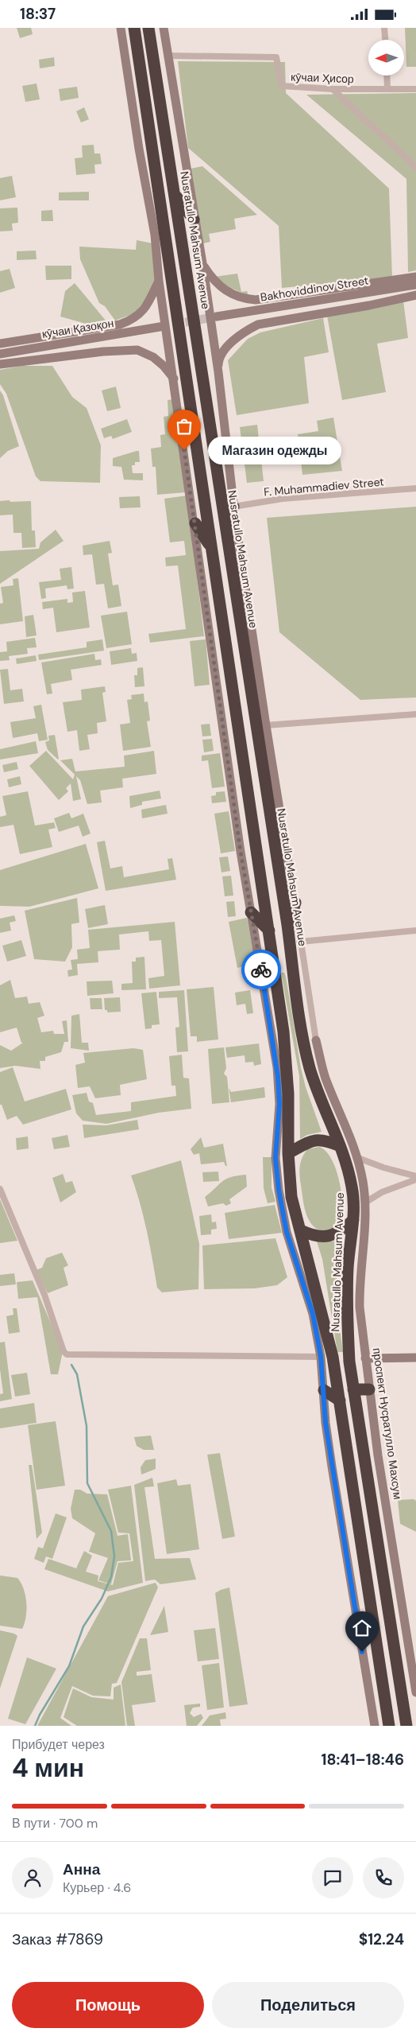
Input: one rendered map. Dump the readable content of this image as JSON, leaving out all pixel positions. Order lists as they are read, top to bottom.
{
  "streets": {
    "highway": ["Nusratullo Mahsum Avenue"],
    "street": [
      "кӯчаи Ҳисор",
      "Bakhoviddinov Street",
      "кӯчаи Қазоқон",
      "F. Muhammadiev Street",
      "проспект Нусратулло Махсум"
    ]
  },
  "places": ["Магазин одежды"],
  "north": "left",
  "page": {
    "status": "18:37",
    "bubble": "Магазин одежды",
    "heading": ["4 мин", "Прибудет через", "18:41–18:46"],
    "panel": [
      "Анна",
      "Курьер · 4.6",
      "Заказ #7869",
      "$12.24"
    ],
    "bar": "В пути · 700 m",
    "buttons": ["Помощь", "Поделиться"]
  }
}
